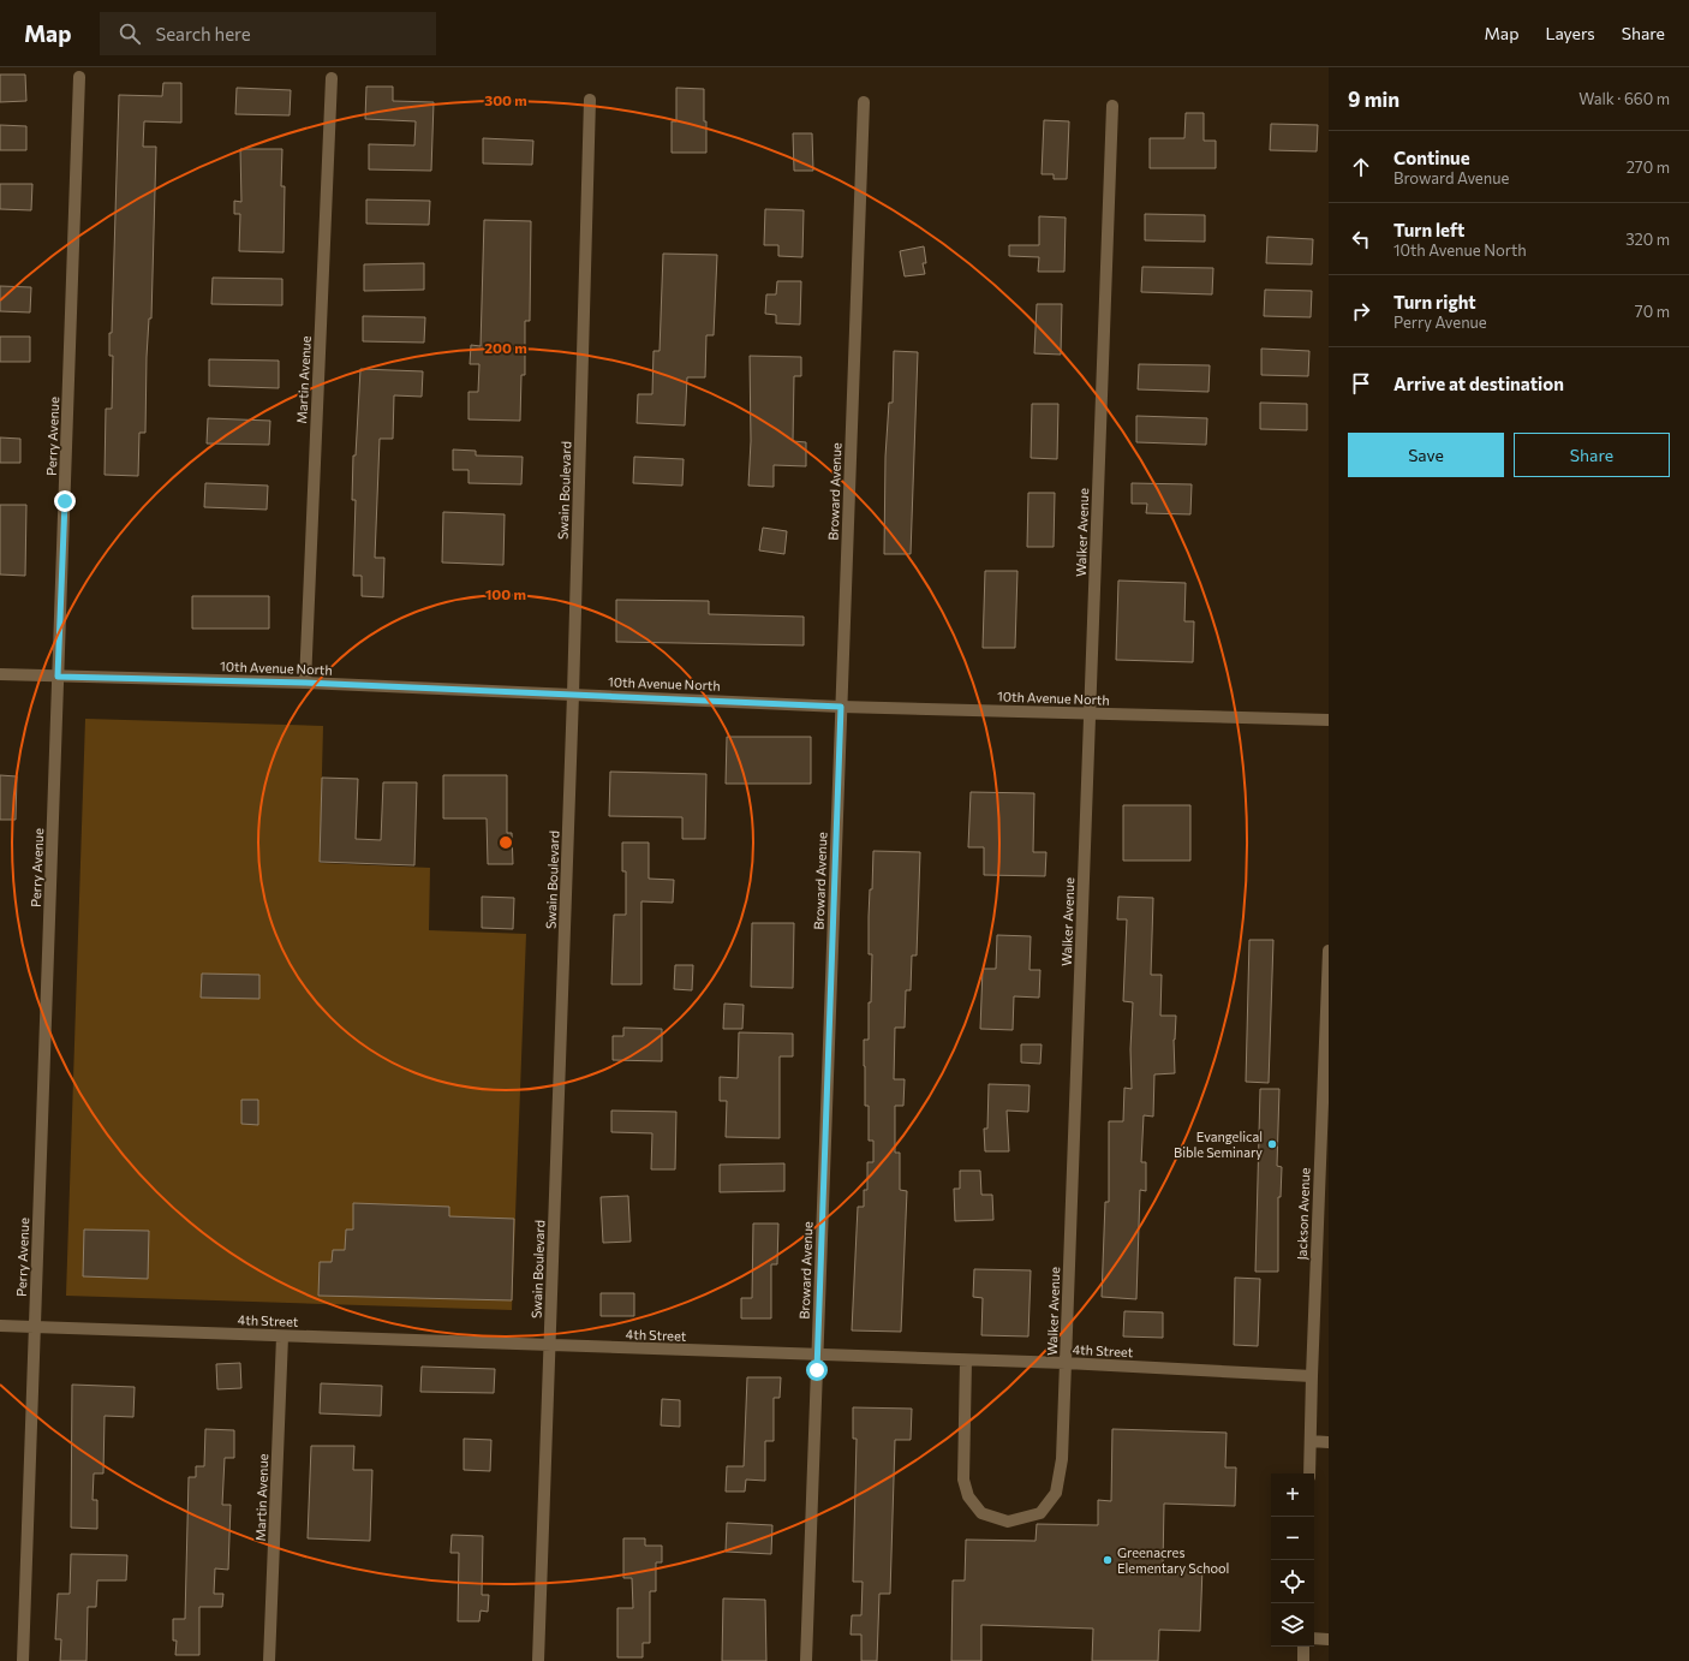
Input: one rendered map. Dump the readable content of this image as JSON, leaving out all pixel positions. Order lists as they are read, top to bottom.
{
  "streets": {
    "street": [
      "Martin Avenue",
      "Perry Avenue",
      "Swain Boulevard",
      "Broward Avenue",
      "Walker Avenue",
      "10th Avenue North",
      "Jackson Avenue",
      "4th Street"
    ]
  },
  "crossings": [
    ["Martin Avenue", "10th Avenue North"],
    ["Martin Avenue", "4th Street"],
    ["Perry Avenue", "10th Avenue North"],
    ["Perry Avenue", "4th Street"],
    ["Swain Boulevard", "10th Avenue North"],
    ["Swain Boulevard", "4th Street"],
    ["Broward Avenue", "10th Avenue North"],
    ["Broward Avenue", "4th Street"],
    ["Walker Avenue", "10th Avenue North"],
    ["Walker Avenue", "4th Street"],
    ["Jackson Avenue", "4th Street"]
  ],
  "places": ["Evangelical Bible Seminary", "Greenacres Elementary School"],
  "page": {
    "header": "Map",
    "search": "Search here",
    "nav": ["Map", "Layers", "Share"],
    "heading": ["9 min", "Walk · 660 m"],
    "list": [
      ["Continue", "Broward Avenue", "270 m"],
      ["Turn left", "10th Avenue North", "320 m"],
      ["Turn right", "Perry Avenue", "70 m"],
      "Arrive at destination"
    ],
    "buttons": ["Save", "Share"],
    "map_buttons": ["+", "−"]
  },
  "rings": ["300 m", "200 m", "100 m"]
}
